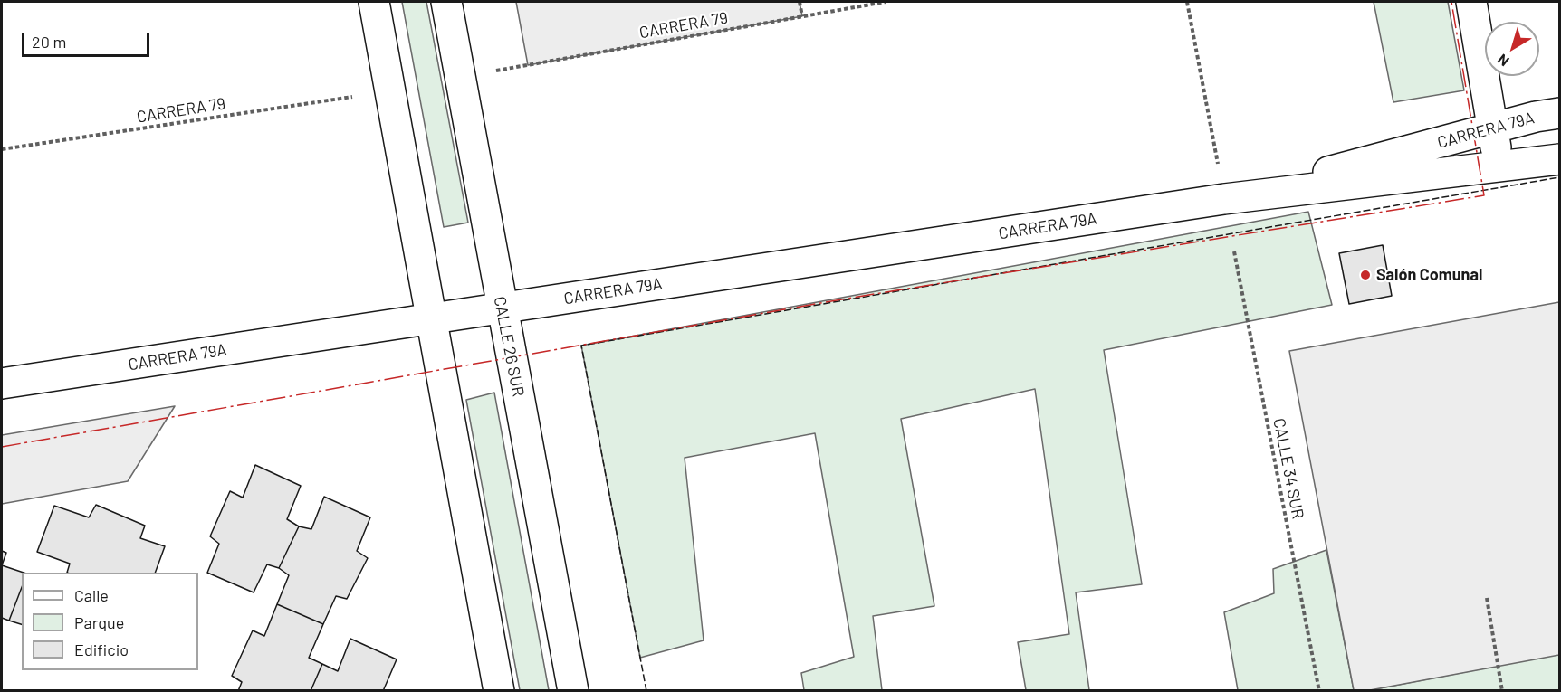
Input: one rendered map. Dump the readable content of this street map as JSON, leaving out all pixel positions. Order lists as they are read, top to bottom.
{
  "streets": {
    "street": ["CARRERA 79A", "CALLE 26 SUR"],
    "path": ["CARRERA 79", "CALLE 34 SUR"]
  },
  "crossings": [
    ["CARRERA 79A", "CALLE 26 SUR"]
  ],
  "places": ["Salón Comunal"],
  "legend": ["Calle", "Parque", "Edificio"],
  "scale_bar": "20 m",
  "north": "bottom left"
}
